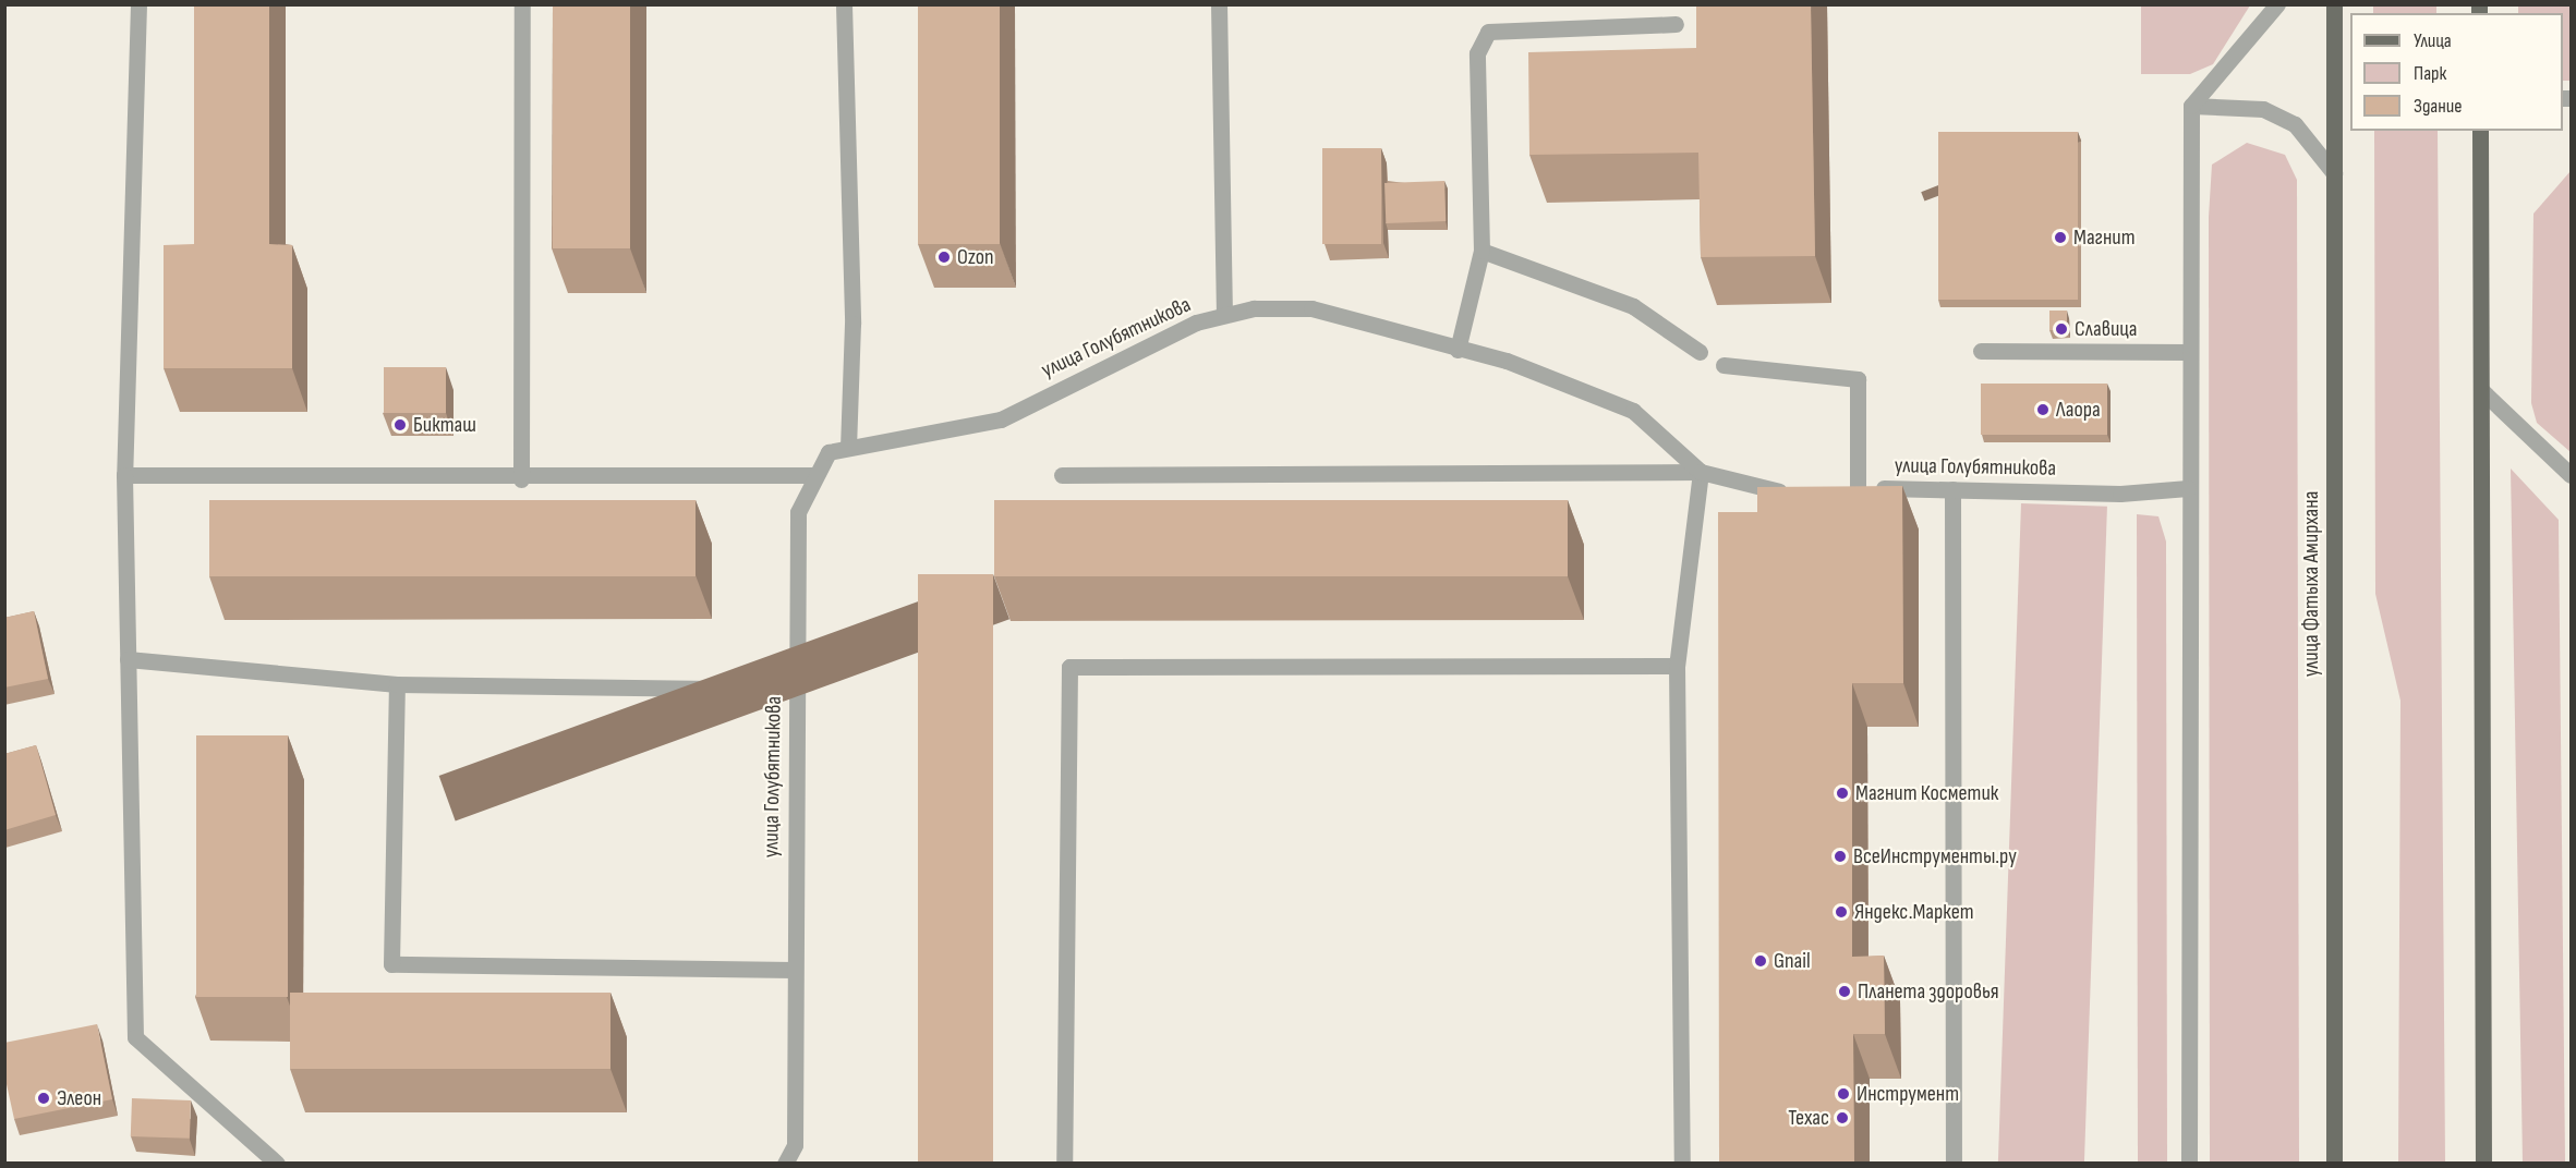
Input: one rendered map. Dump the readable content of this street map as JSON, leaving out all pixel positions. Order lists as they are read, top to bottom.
{
  "streets": {
    "main road": ["улица Фатыха Амирхана"],
    "street": ["улица Голубятникова"]
  },
  "places": [
    "Магнит",
    "Ozon",
    "Славица",
    "Лаора",
    "Бикташ",
    "Магнит Косметик",
    "ВсеИнструменты.ру",
    "Яндекс.Маркет",
    "Gnail",
    "Планета здоровья",
    "Инструмент",
    "Элеон",
    "Техас"
  ],
  "legend": ["Улица", "Парк", "Здание"]
}
